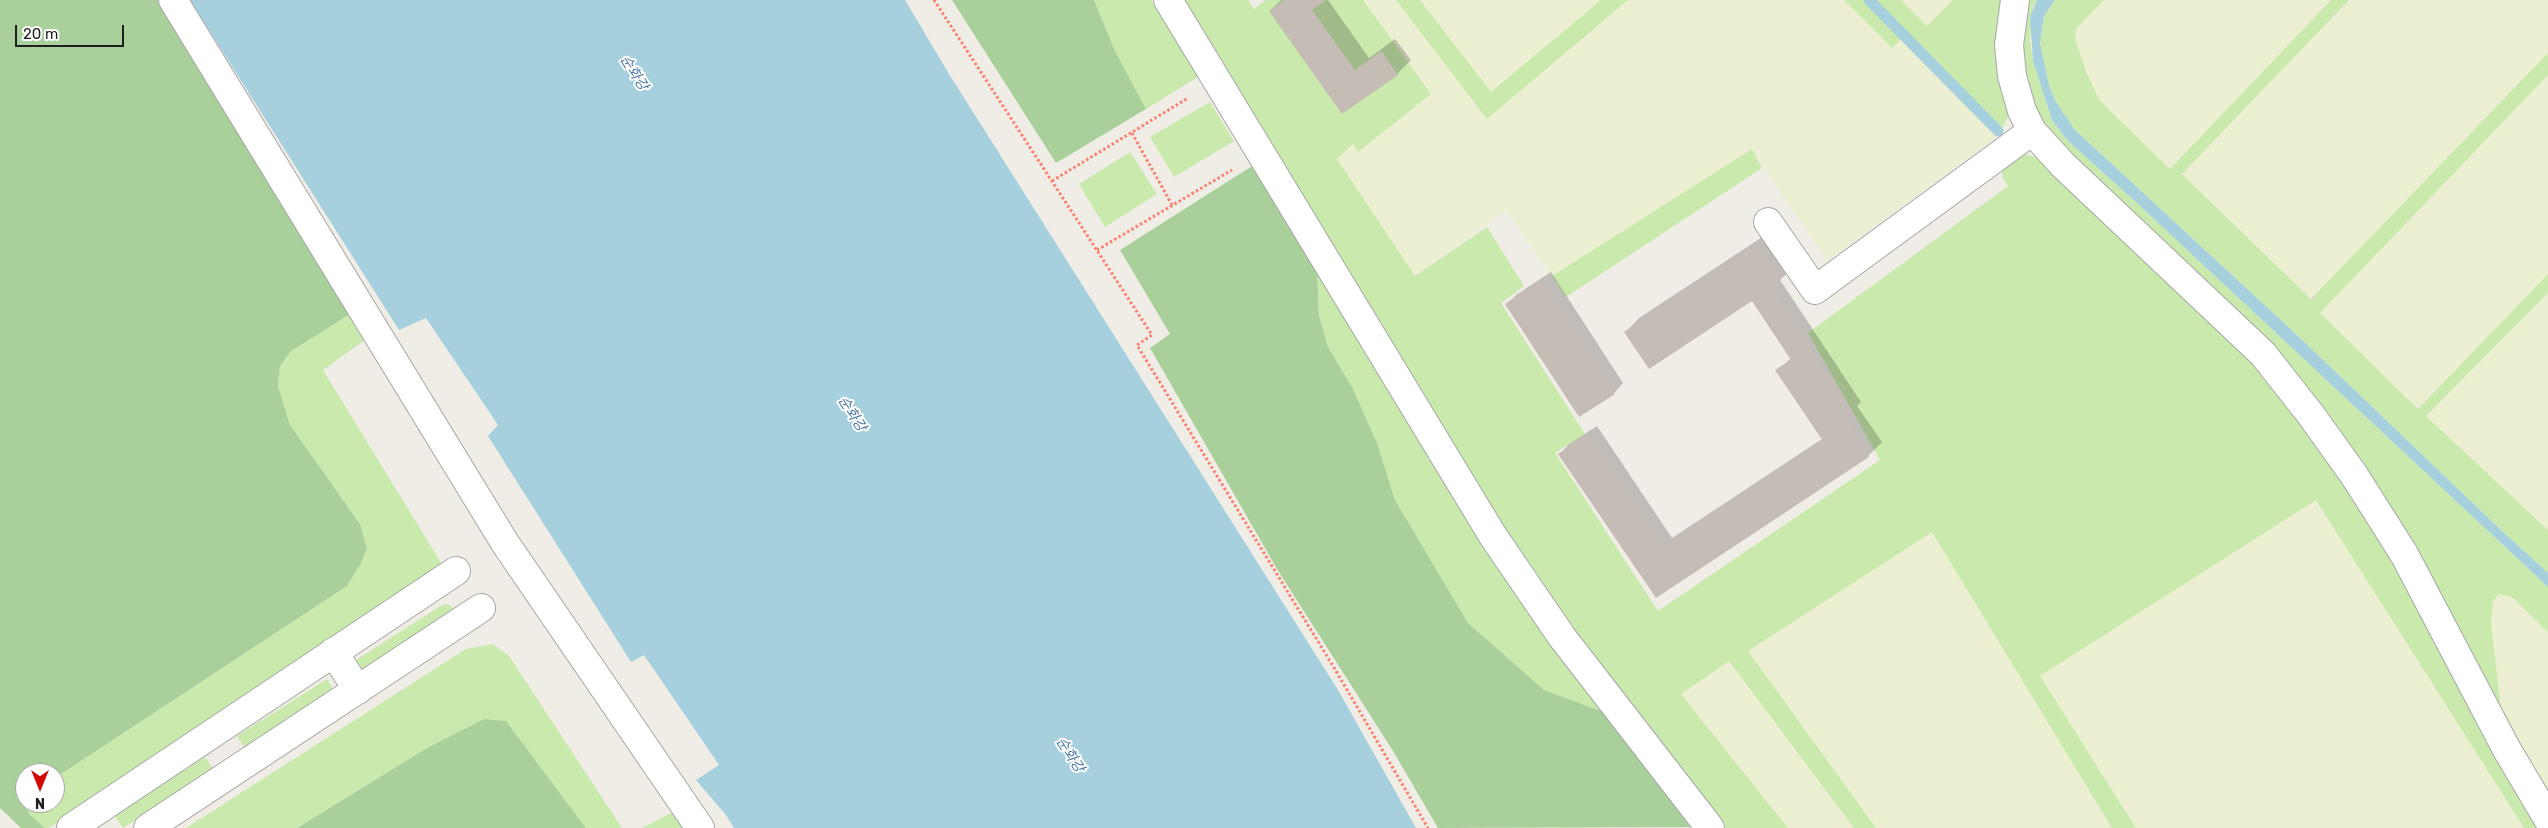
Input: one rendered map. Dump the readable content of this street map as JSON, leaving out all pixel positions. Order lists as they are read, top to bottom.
{
  "water": ["순화강"],
  "scale_bar": "20 m",
  "north": "bottom"
}
